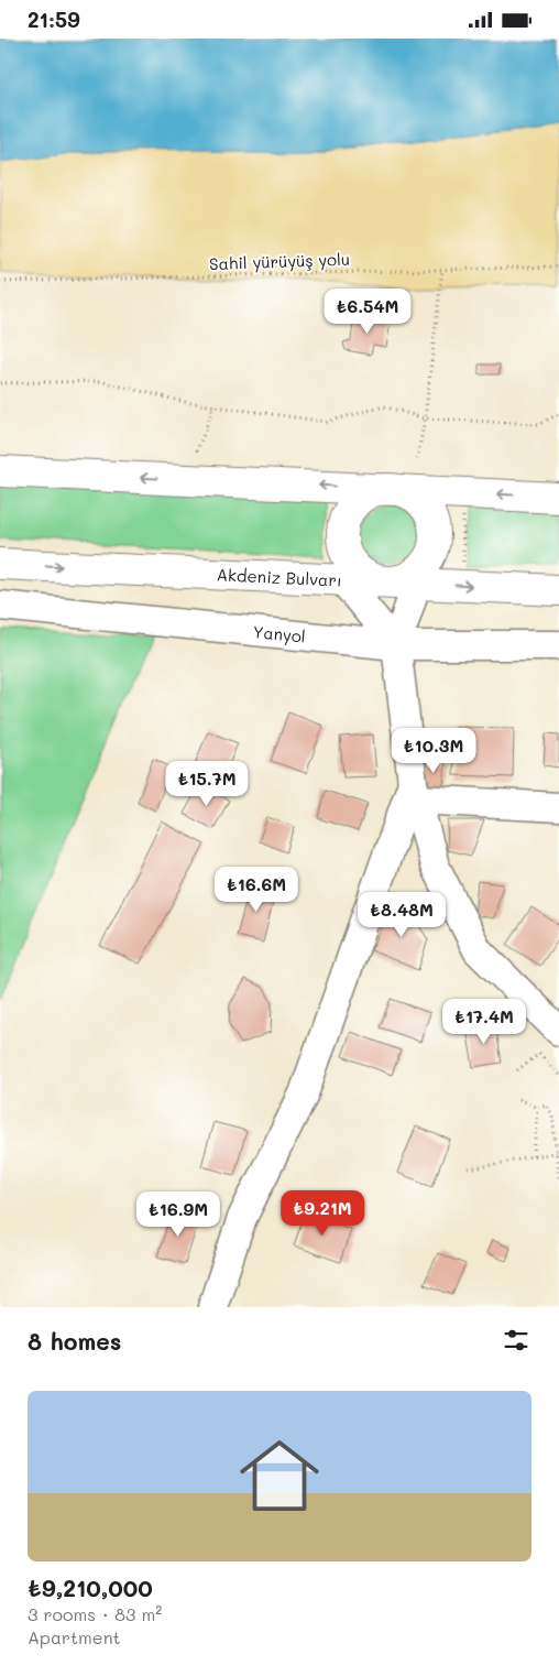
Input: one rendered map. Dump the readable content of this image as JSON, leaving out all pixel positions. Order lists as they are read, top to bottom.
{
  "streets": {
    "highway": ["Akdeniz Bulvarı"],
    "street": ["Yanyol"],
    "path": ["Sahil yürüyüş yolu"]
  },
  "page": {
    "status": "21:59",
    "price": [
      "₺6.54M",
      "₺10.3M",
      "₺15.7M",
      "₺16.6M",
      "₺8.48M",
      "₺17.4M",
      "₺9.21M",
      "₺16.9M"
    ],
    "heading": "8 homes",
    "list": [
      {
        "name": "₺9,210,000",
        "note": "3 rooms · 83 m² · Apartment"
      }
    ]
  }
}
